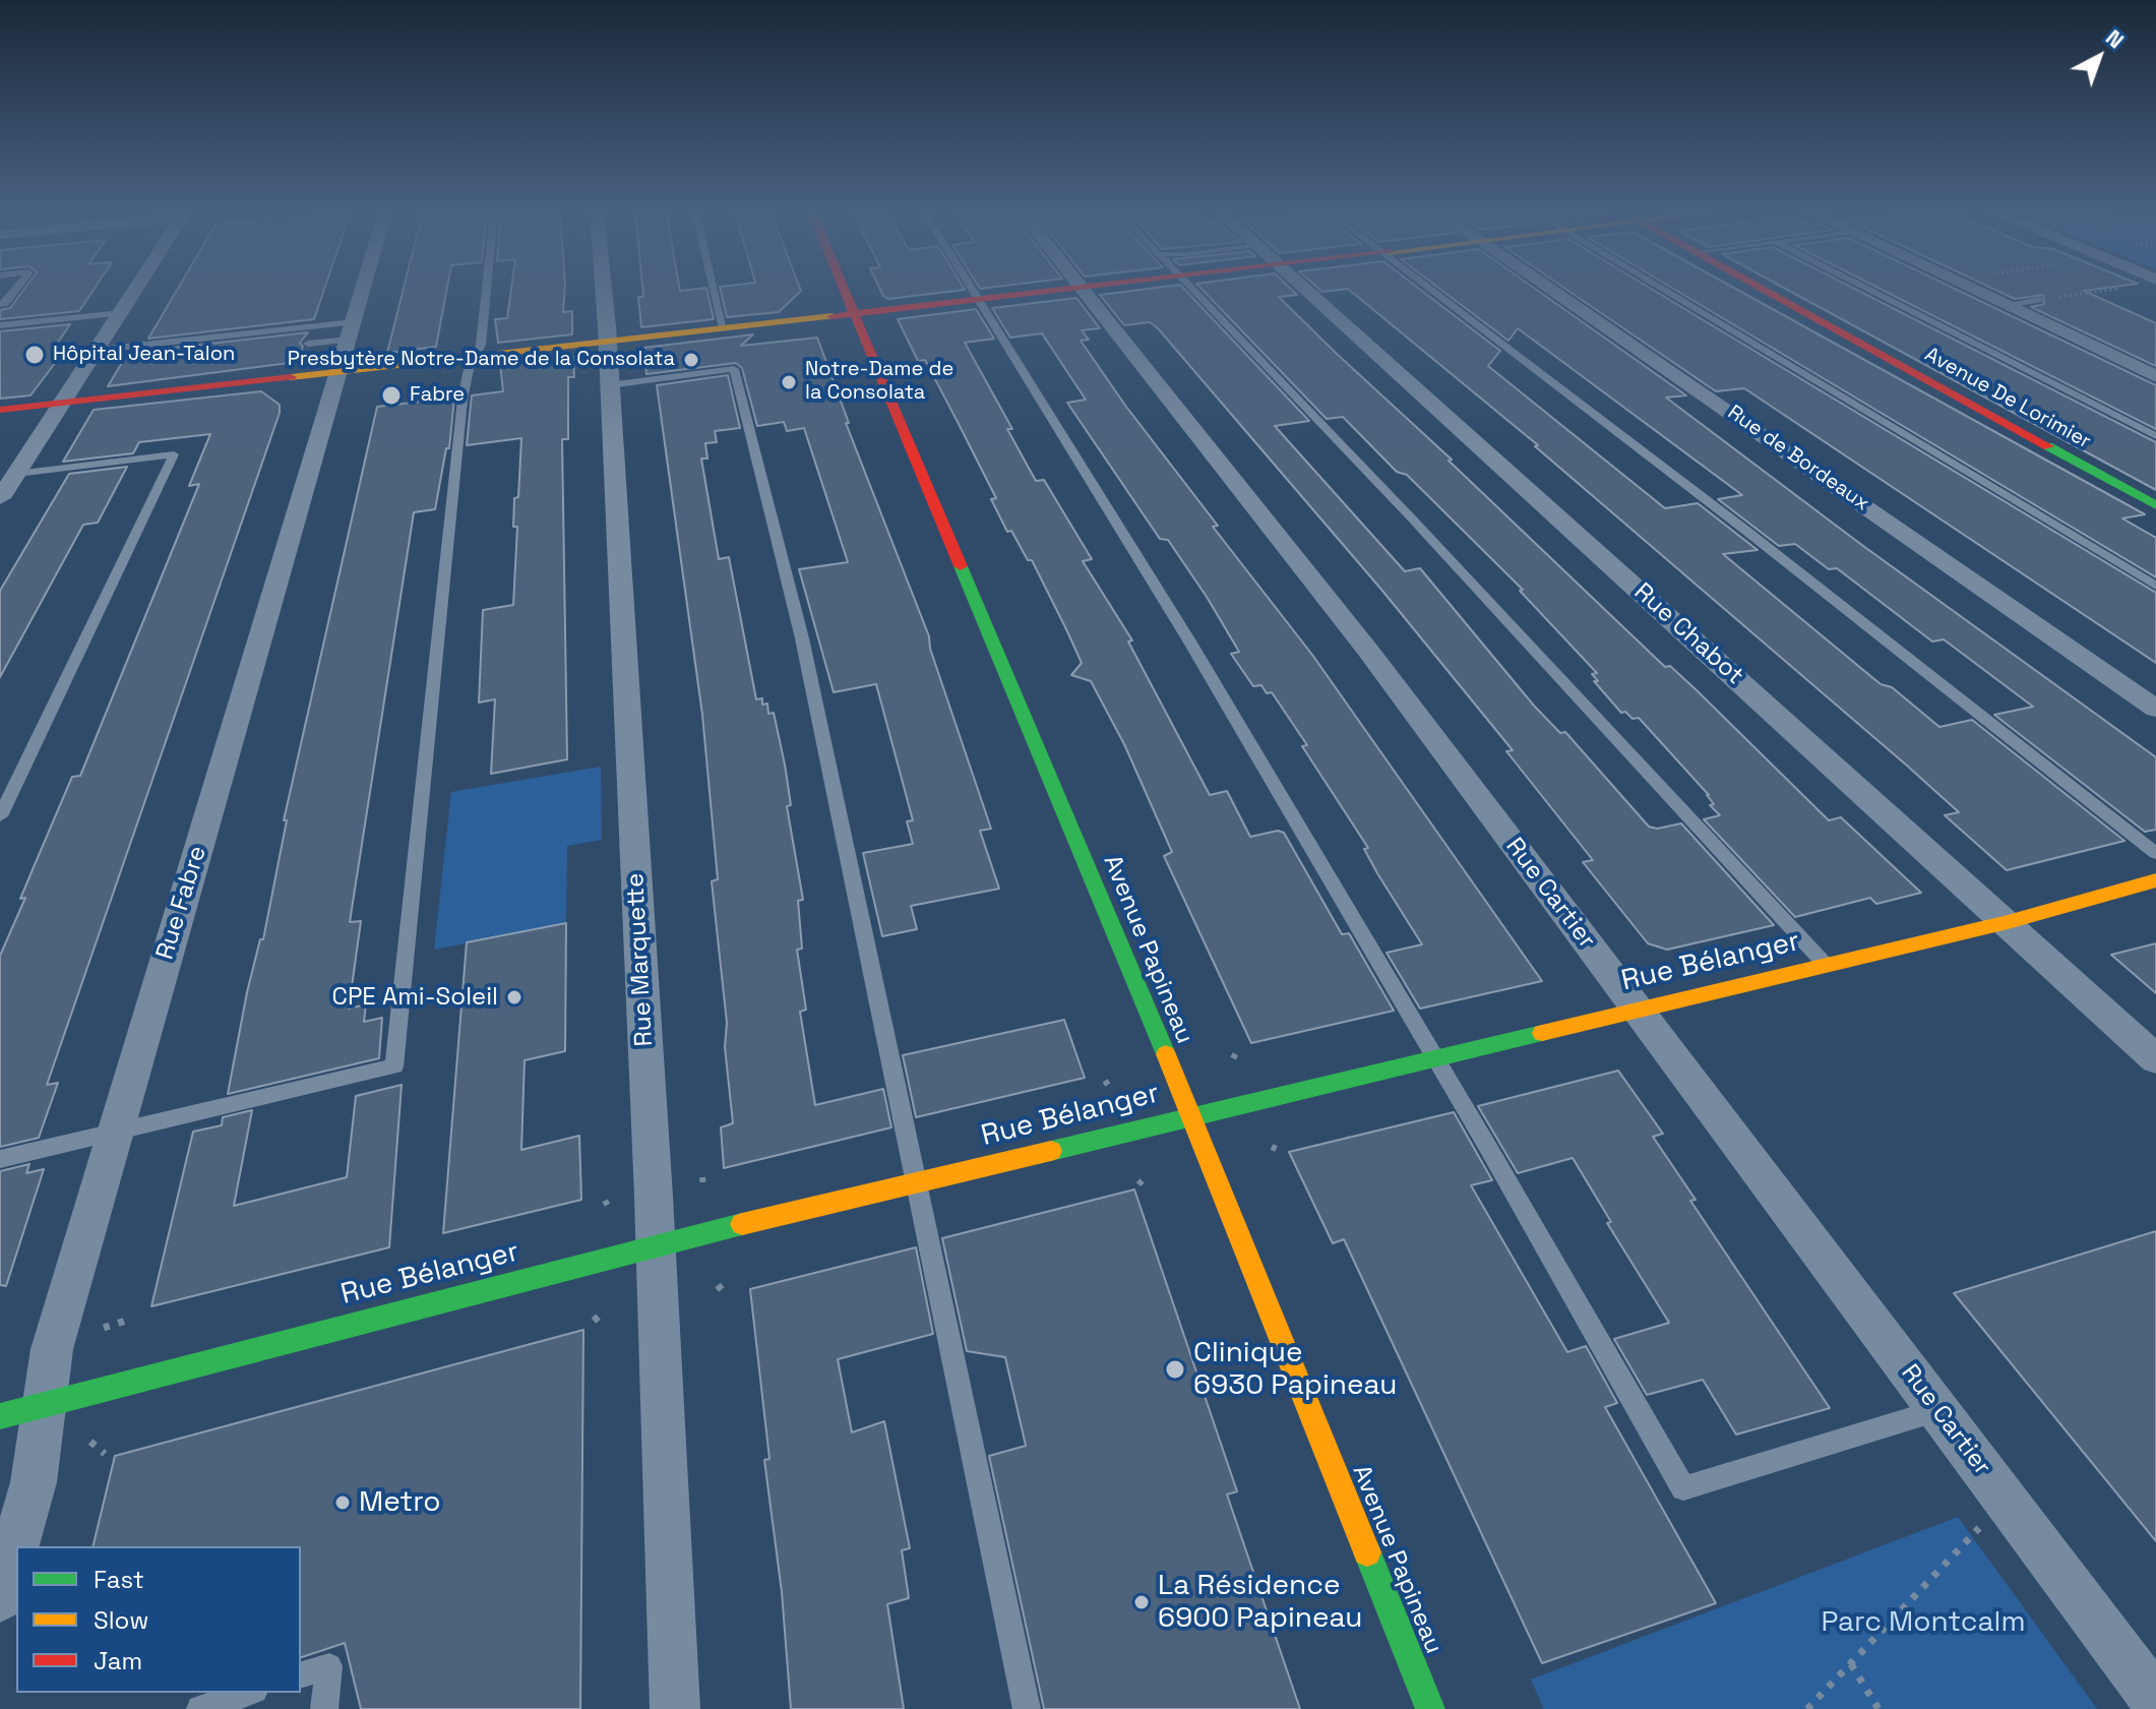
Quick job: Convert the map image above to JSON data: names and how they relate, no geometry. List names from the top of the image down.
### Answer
{
  "streets": {
    "main road": ["Avenue De Lorimier", "Avenue Papineau", "Rue Bélanger"],
    "street": [
      "Rue de Bordeaux",
      "Rue Chabot",
      "Rue Cartier",
      "Rue Fabre",
      "Rue Marquette"
    ]
  },
  "crossings": [
    ["Rue Chabot", "Rue Bélanger"],
    ["Rue Cartier", "Rue Bélanger"],
    ["Rue Fabre", "Rue Bélanger"],
    ["Avenue Papineau", "Rue Bélanger"],
    ["Rue Marquette", "Rue Bélanger"]
  ],
  "parks": ["Parc Montcalm"],
  "places": [
    "Hôpital Jean-Talon",
    "Presbytère Notre-Dame de la Consolata",
    "Notre-Dame de la Consolata",
    "Fabre",
    "CPE Ami-Soleil",
    "Clinique 6930 Papineau",
    "Metro",
    "La Résidence 6900 Papineau"
  ],
  "legend": ["Fast", "Slow", "Jam"],
  "north": "top right"
}
